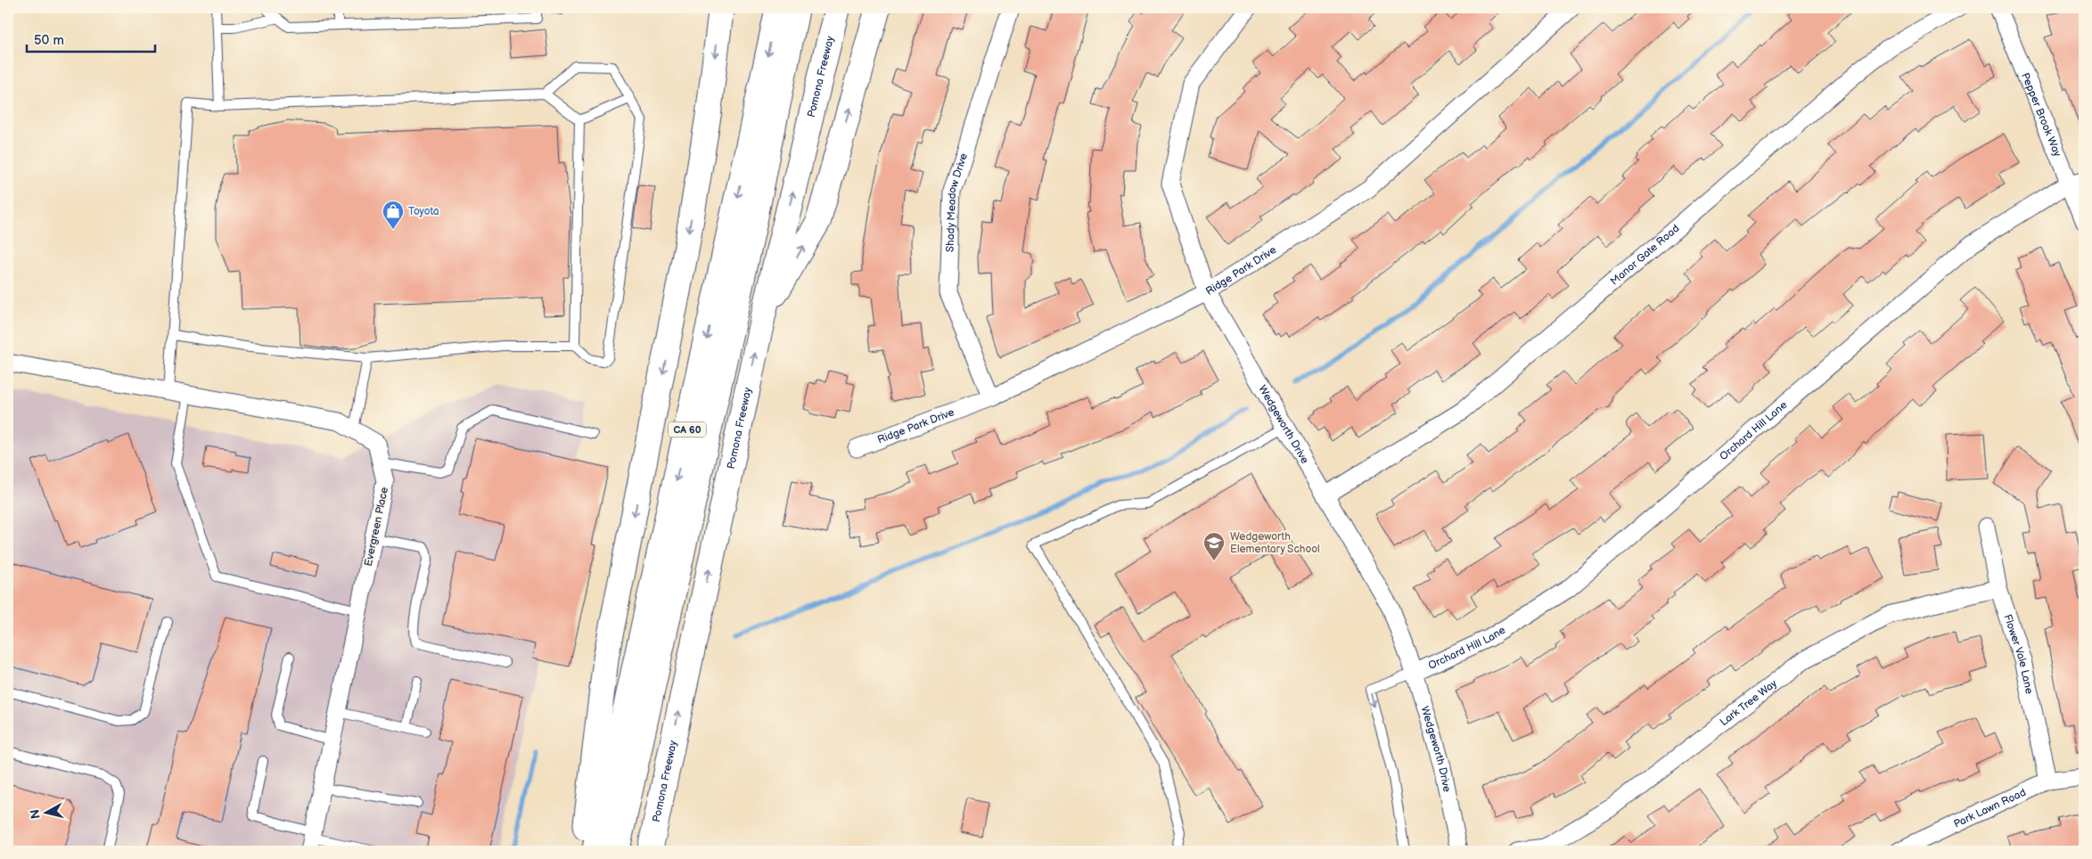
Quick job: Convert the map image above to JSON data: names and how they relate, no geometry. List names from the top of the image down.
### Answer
{
  "streets": {
    "highway": ["Pomona Freeway", "CA 60"],
    "street": [
      "Pepper Brook Way",
      "Shady Meadow Drive",
      "Manor Gate Road",
      "Ridge Park Drive",
      "Wedgeworth Drive",
      "Orchard Hill Lane",
      "Evergreen Place",
      "Flower Vale Lane",
      "Lark Tree Way",
      "Park Lawn Road"
    ]
  },
  "crossings": [
    ["Pepper Brook Way", "Orchard Hill Lane"],
    ["Shady Meadow Drive", "Ridge Park Drive"],
    ["Manor Gate Road", "Wedgeworth Drive"],
    ["Ridge Park Drive", "Wedgeworth Drive"],
    ["Wedgeworth Drive", "Orchard Hill Lane"],
    ["Flower Vale Lane", "Lark Tree Way"],
    ["Flower Vale Lane", "Park Lawn Road"]
  ],
  "places": {
    "shop": ["Toyota"],
    "school or university": ["Wedgeworth Elementary School"]
  },
  "scale_bar": "50 m",
  "north": "left"
}
